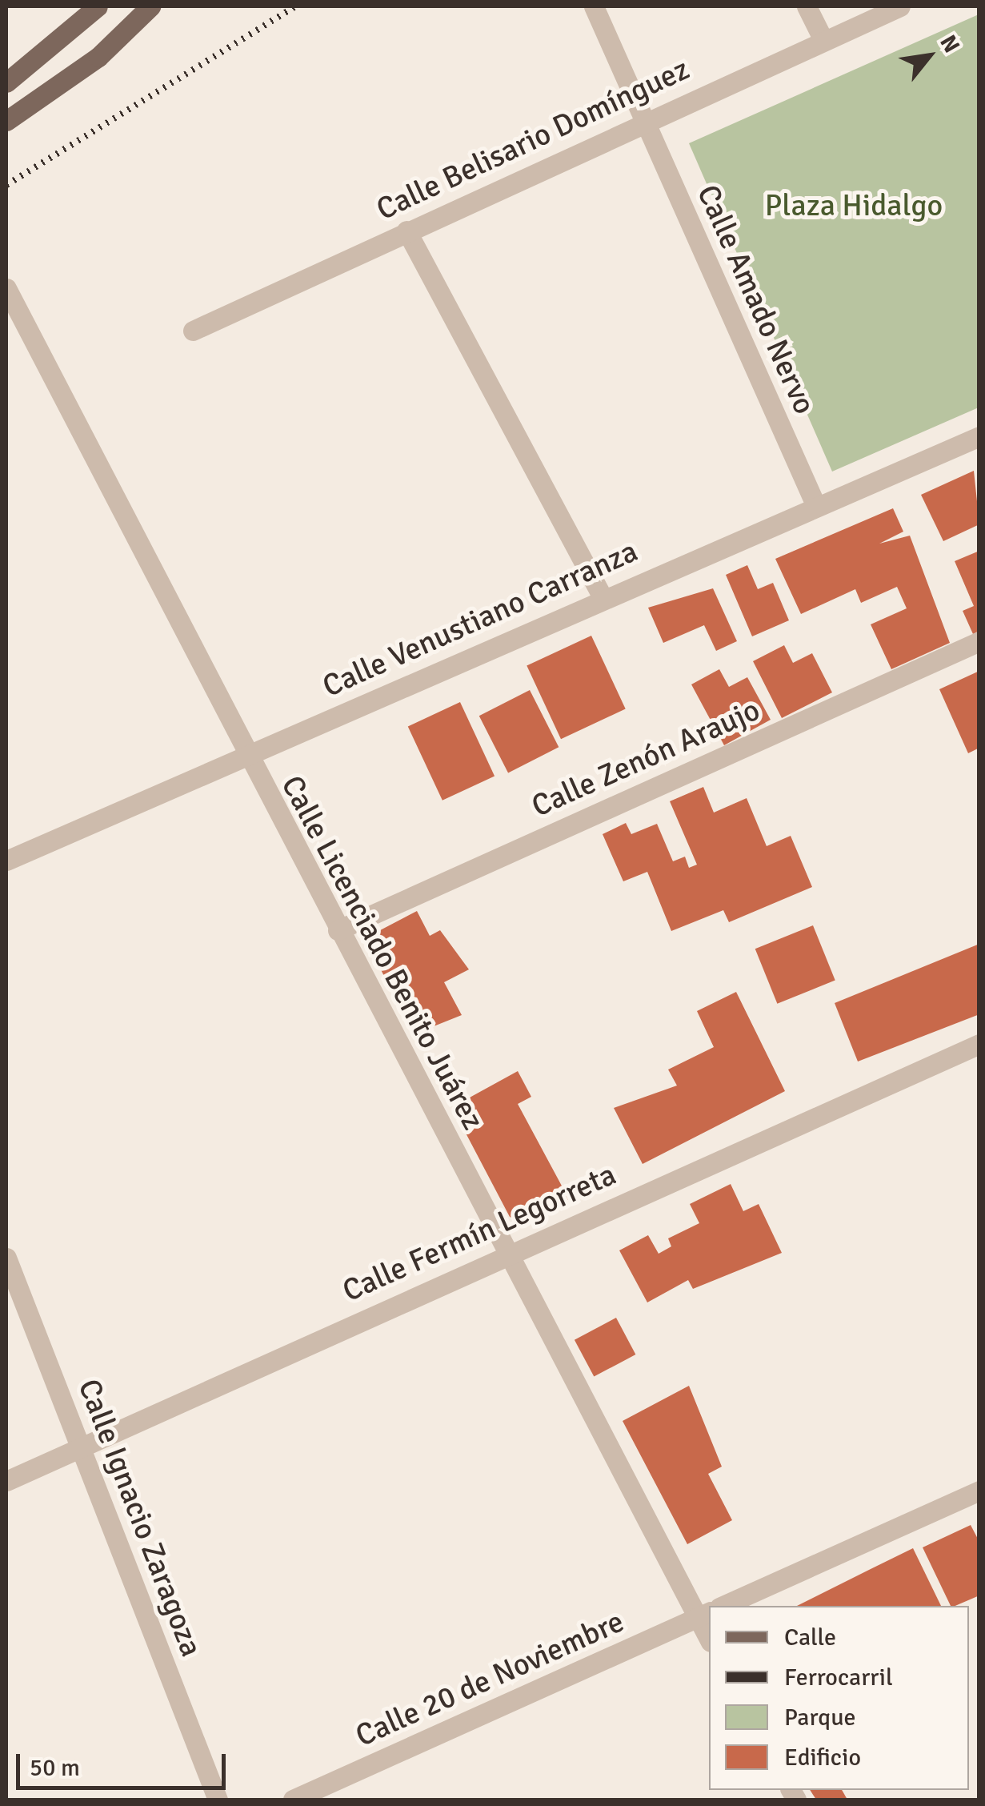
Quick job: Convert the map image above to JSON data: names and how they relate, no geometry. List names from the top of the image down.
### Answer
{
  "streets": {
    "street": [
      "Calle Belisario Domínguez",
      "Calle Amado Nervo",
      "Calle Venustiano Carranza",
      "Calle Zenón Araujo",
      "Calle Licenciado Benito Juárez",
      "Calle Fermín Legorreta",
      "Calle Ignacio Zaragoza",
      "Calle 20 de Noviembre"
    ]
  },
  "crossings": [
    ["Calle Belisario Domínguez", "Calle Amado Nervo"],
    ["Calle Amado Nervo", "Calle Venustiano Carranza"],
    ["Calle Venustiano Carranza", "Calle Licenciado Benito Juárez"],
    ["Calle Zenón Araujo", "Calle Licenciado Benito Juárez"],
    ["Calle Licenciado Benito Juárez", "Calle Fermín Legorreta"],
    ["Calle Licenciado Benito Juárez", "Calle 20 de Noviembre"],
    ["Calle Fermín Legorreta", "Calle Ignacio Zaragoza"]
  ],
  "parks": ["Plaza Hidalgo"],
  "legend": [
    "Calle",
    "Ferrocarril",
    "Parque",
    "Edificio"
  ],
  "scale_bar": "50 m",
  "north": "top right"
}
